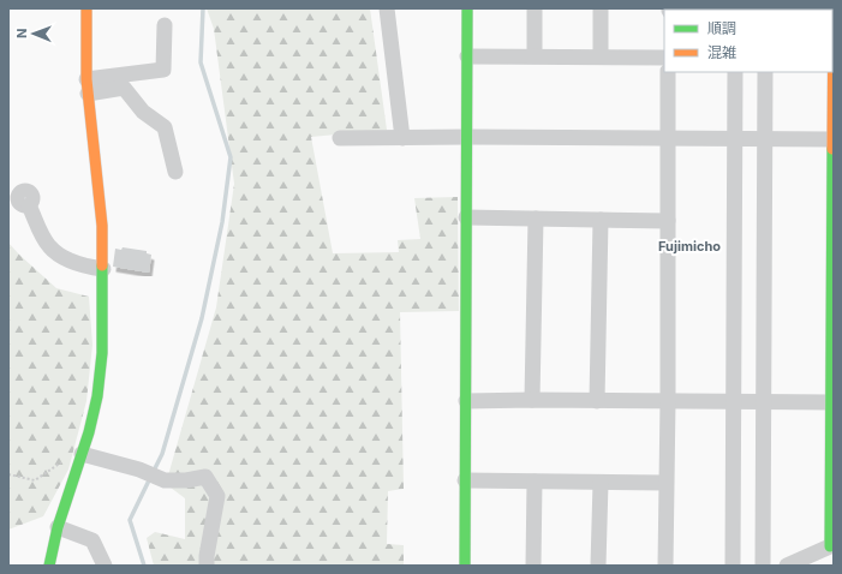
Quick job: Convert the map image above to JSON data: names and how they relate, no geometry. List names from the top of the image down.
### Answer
{
  "districts": ["Fujimicho"],
  "legend": ["順調", "混雑"],
  "north": "left"
}
